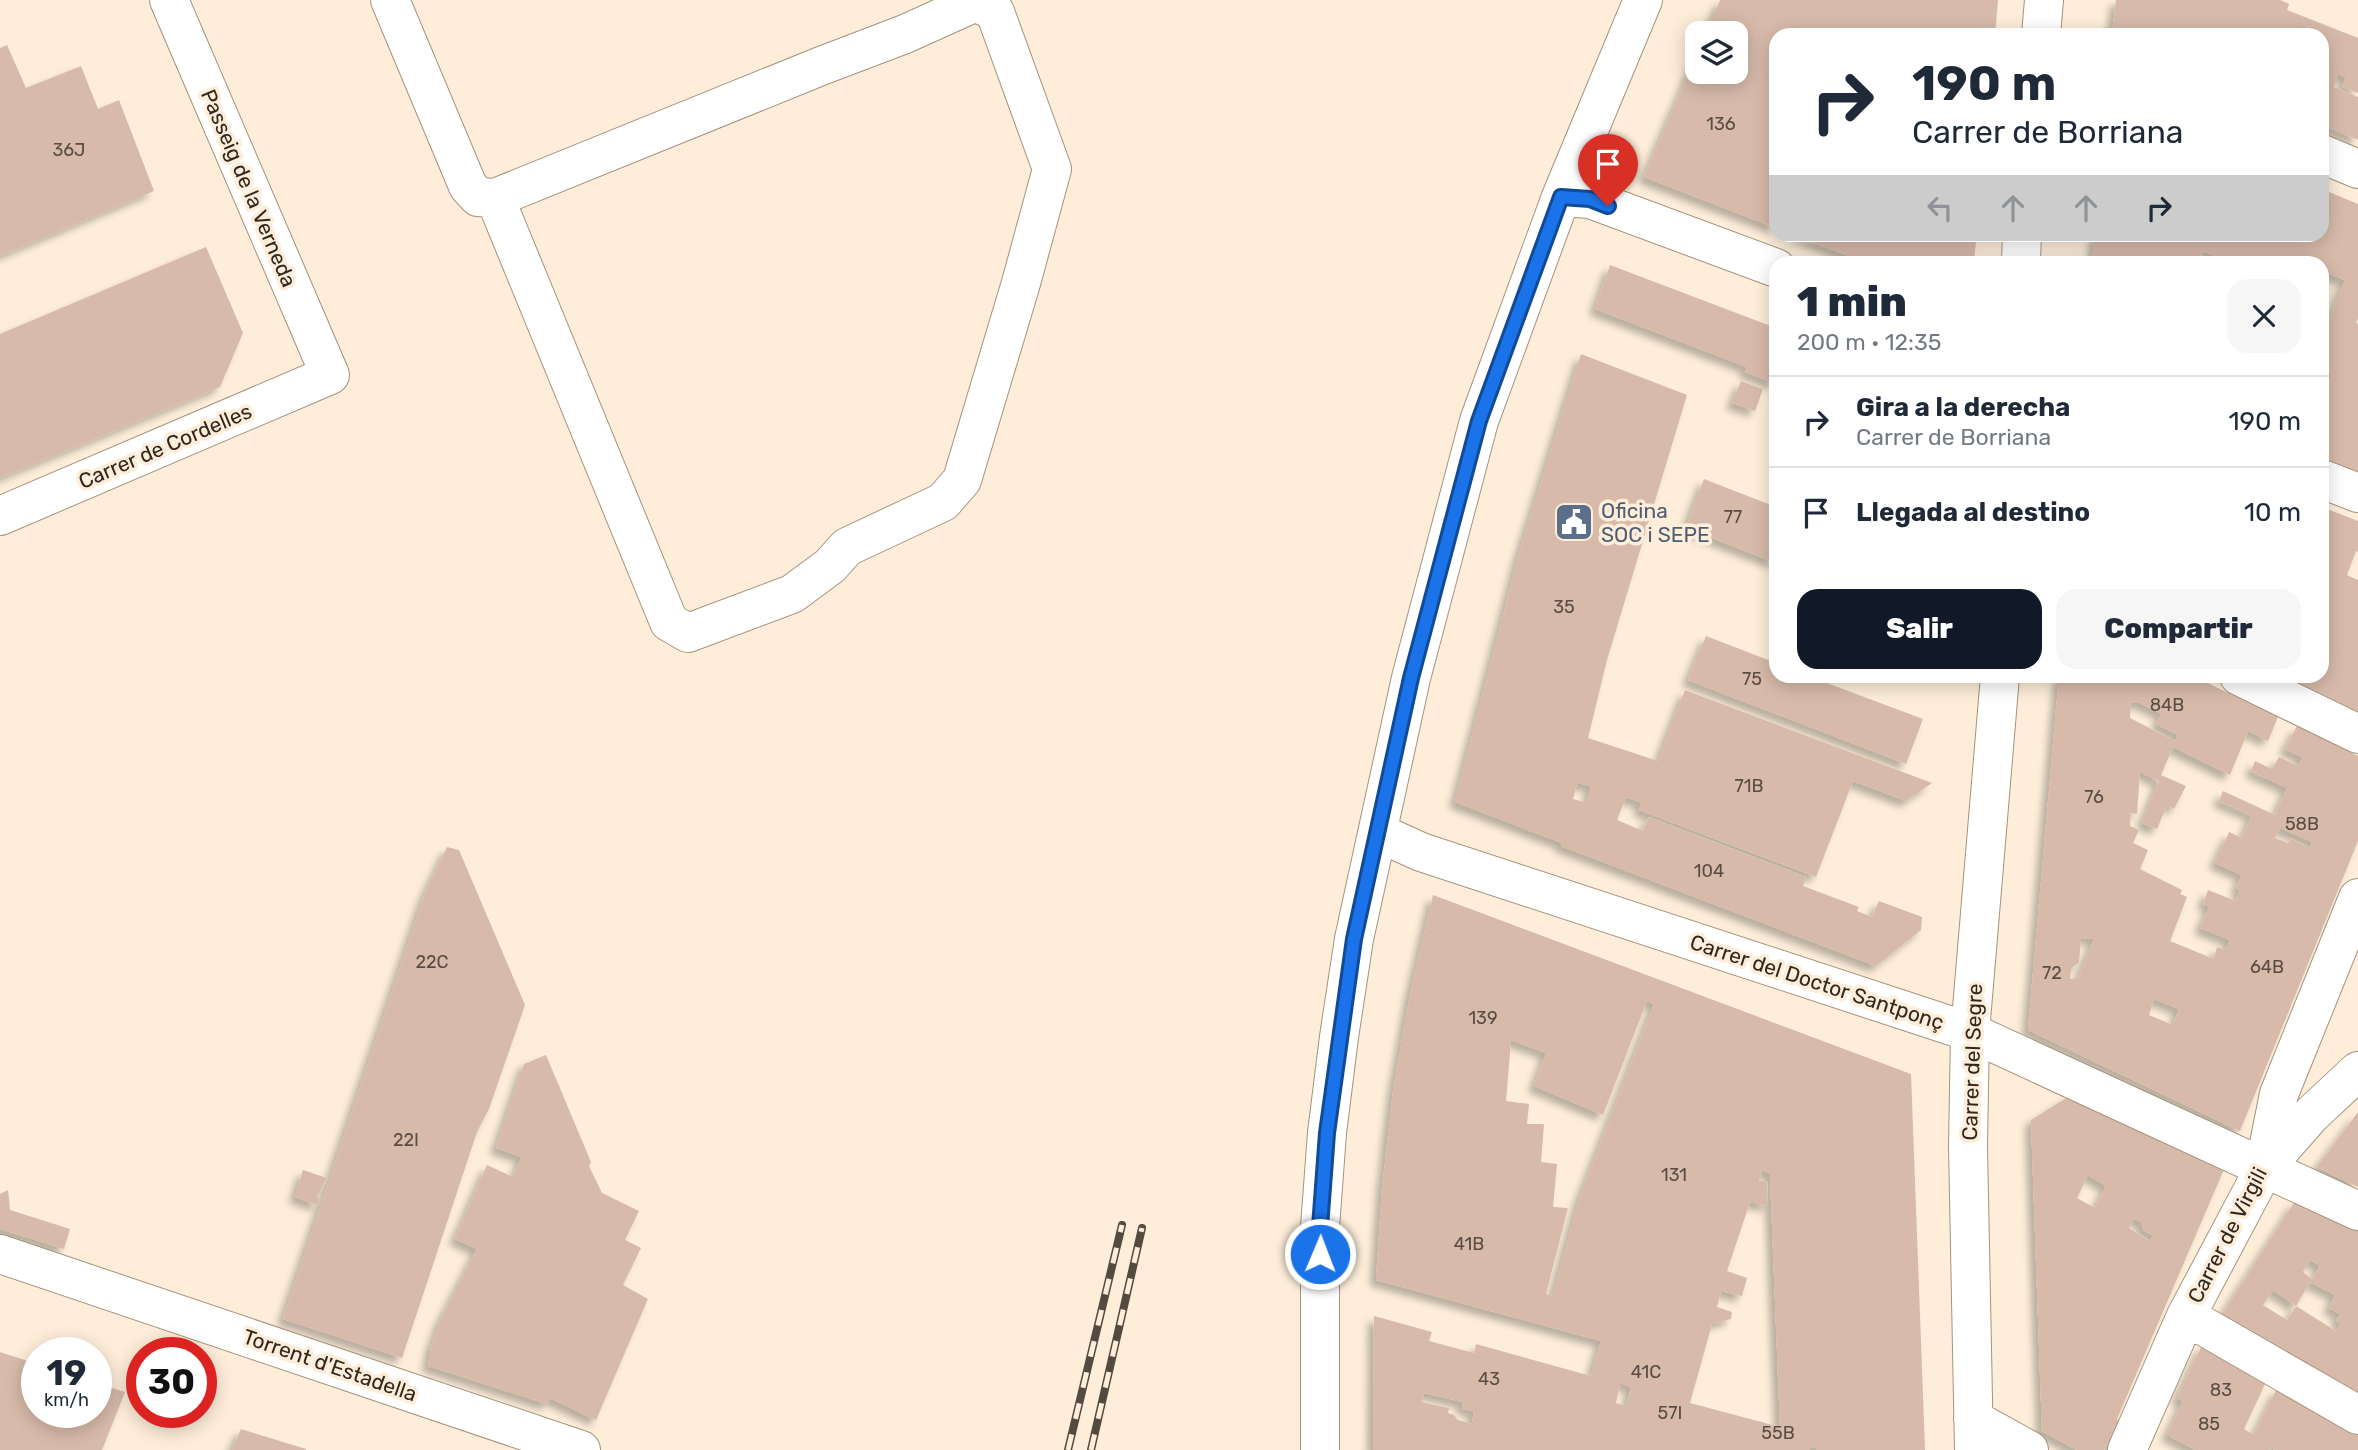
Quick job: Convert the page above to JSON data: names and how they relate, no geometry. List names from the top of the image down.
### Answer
{
  "streets": {
    "street": [
      "Passeig de la Verneda",
      "Carrer de Cordelles",
      "Carrer del Doctor Santponç",
      "Carrer del Segre",
      "Carrer de Virgili",
      "Torrent d'Estadella"
    ]
  },
  "crossings": [
    ["Passeig de la Verneda", "Carrer de Cordelles"],
    ["Carrer del Doctor Santponç", "Carrer del Segre"],
    ["Carrer del Doctor Santponç", "Carrer de Virgili"]
  ],
  "places": {
    "public building": ["Oficina SOC i SEPE"]
  },
  "house_numbers": [
    "136",
    "36J",
    "77",
    "35",
    "75",
    "84B",
    "71B",
    "76",
    "58B",
    "104",
    "22C",
    "64B",
    "72",
    "139",
    "22I",
    "131",
    "41B",
    "41C",
    "43",
    "83",
    "57I",
    "85",
    "55B"
  ],
  "page": {
    "turn": ["190 m", "Carrer de Borriana"],
    "heading": ["1 min", "200 m · 12:35"],
    "list": [
      {
        "name": "Gira a la derecha",
        "note": "Carrer de Borriana",
        "value": "190 m"
      },
      {
        "name": "Llegada al destino",
        "value": "10 m"
      }
    ],
    "buttons": ["Salir", "Compartir"],
    "speed": "19 km/h",
    "limit": "30"
  }
}
